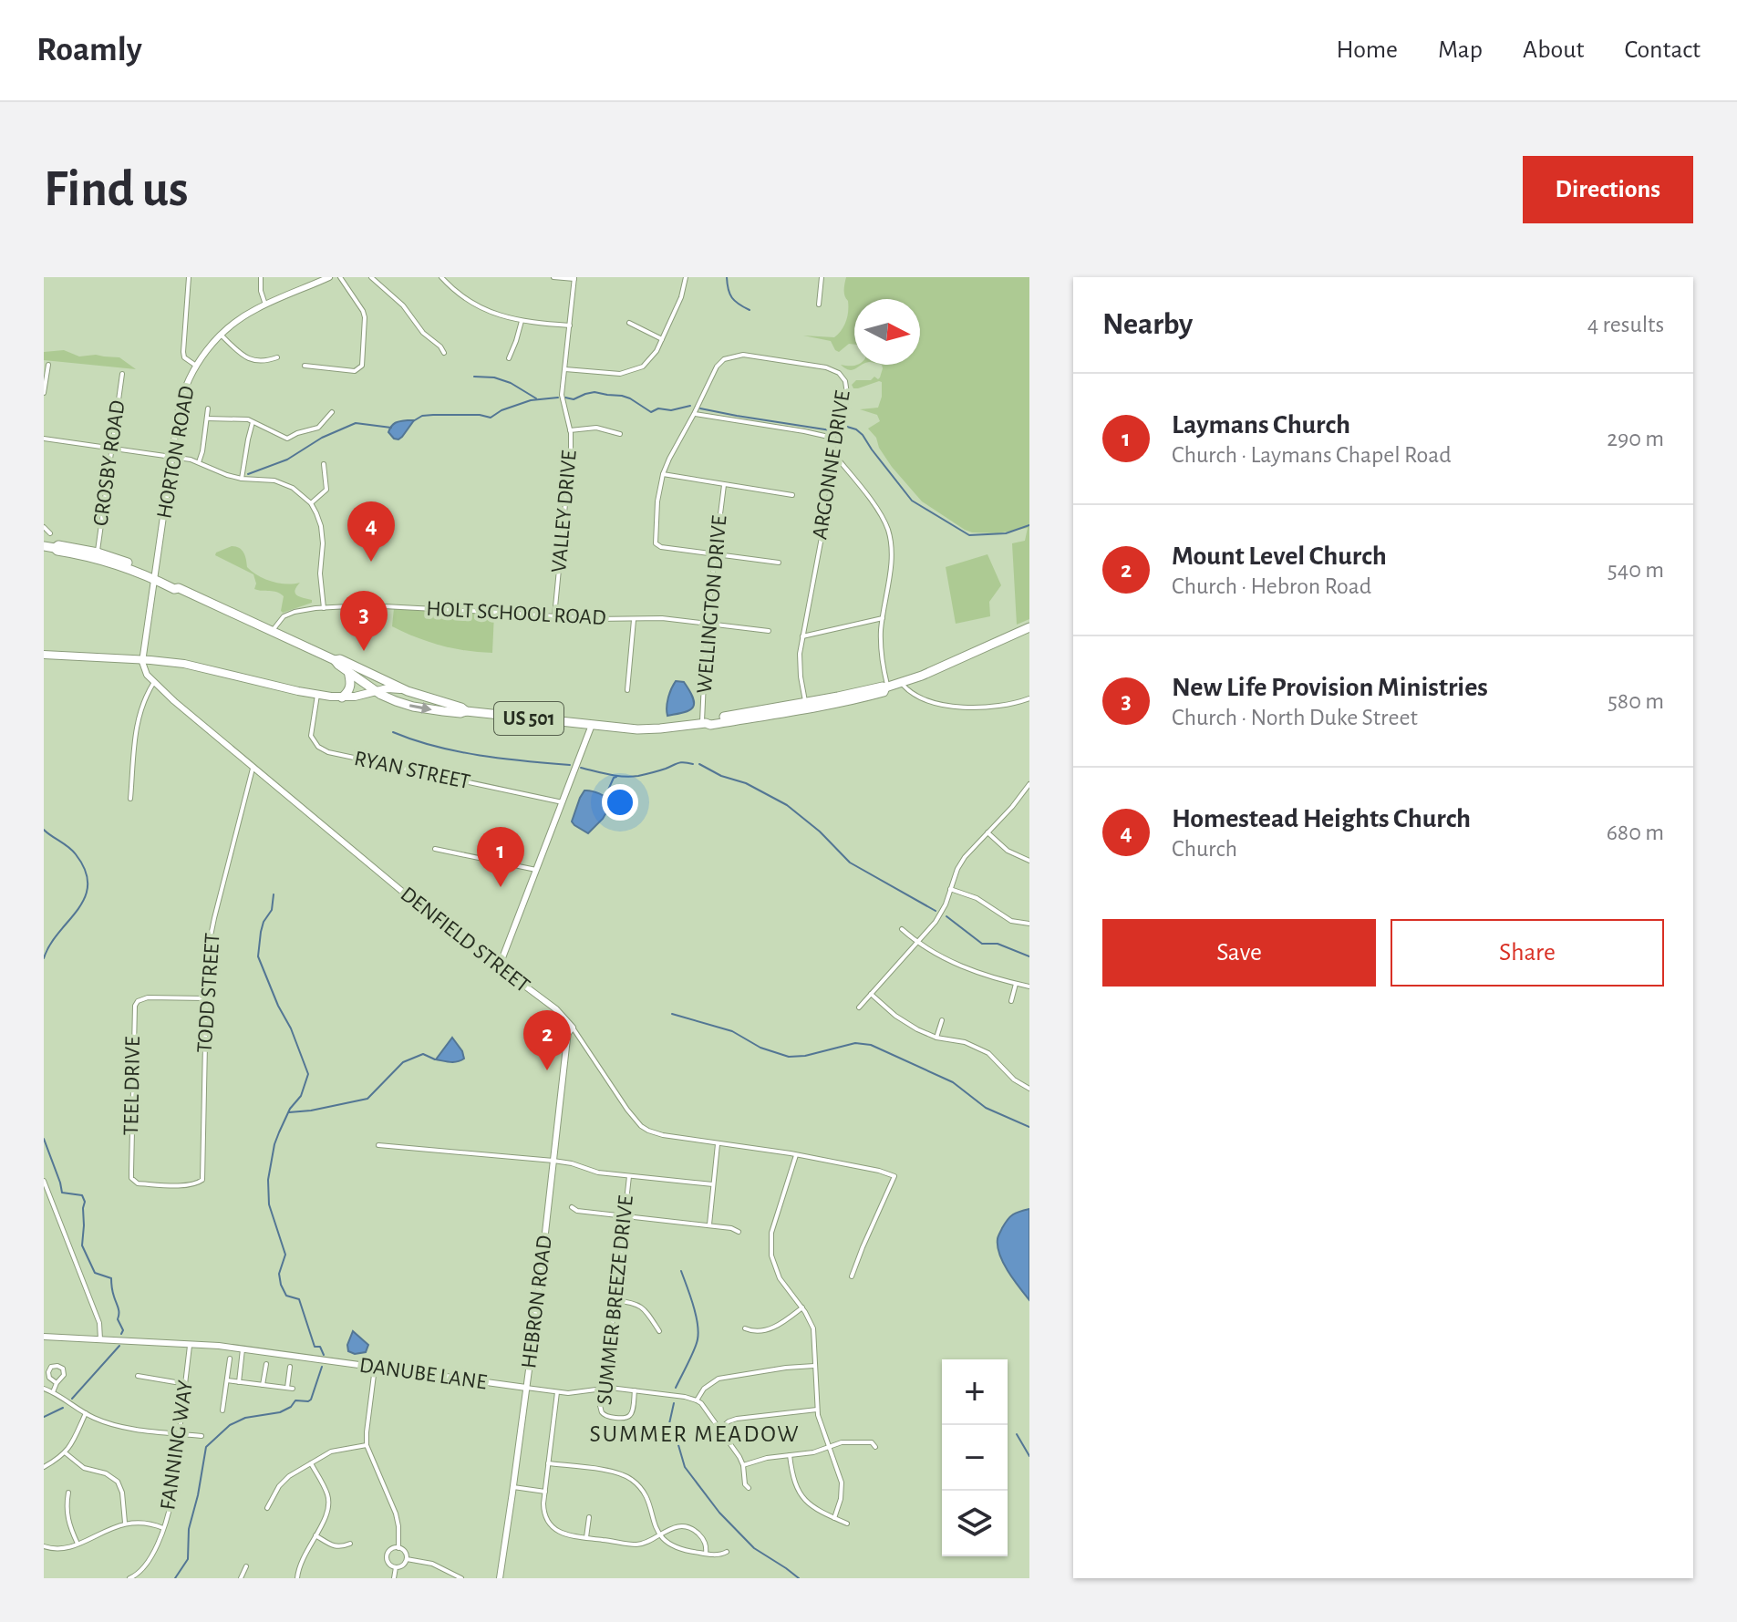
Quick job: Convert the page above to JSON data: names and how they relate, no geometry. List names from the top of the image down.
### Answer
{
  "streets": {
    "highway": ["US 501"],
    "street": [
      "HORTON ROAD",
      "CROSBY ROAD",
      "ARGONNE DRIVE",
      "VALLEY DRIVE",
      "WELLINGTON DRIVE",
      "HOLT SCHOOL ROAD",
      "RYAN STREET",
      "DENFIELD STREET",
      "TODD STREET",
      "TEEL DRIVE",
      "SUMMER BREEZE DRIVE",
      "HEBRON ROAD",
      "DANUBE LANE",
      "FANNING WAY"
    ]
  },
  "crossings": [
    ["HORTON ROAD", "US 501"],
    ["HORTON ROAD", "DENFIELD STREET"],
    ["CROSBY ROAD", "US 501"],
    ["ARGONNE DRIVE", "WELLINGTON DRIVE"],
    ["ARGONNE DRIVE", "US 501"],
    ["VALLEY DRIVE", "HOLT SCHOOL ROAD"],
    ["WELLINGTON DRIVE", "HOLT SCHOOL ROAD"],
    ["WELLINGTON DRIVE", "US 501"],
    ["HOLT SCHOOL ROAD", "US 501"],
    ["DENFIELD STREET", "TODD STREET"],
    ["DENFIELD STREET", "HEBRON ROAD"],
    ["TODD STREET", "TEEL DRIVE"],
    ["SUMMER BREEZE DRIVE", "DANUBE LANE"],
    ["HEBRON ROAD", "DANUBE LANE"],
    ["DANUBE LANE", "FANNING WAY"]
  ],
  "districts": ["SUMMER MEADOW"],
  "north": "right",
  "page": {
    "header": "Roamly",
    "nav": [
      "Home",
      "Map",
      "About",
      "Contact"
    ],
    "buttons": [
      "Directions",
      ["Save", "Share"]
    ],
    "title": "Find us",
    "heading": ["Nearby", "4 results"],
    "list": [
      {
        "mark": "1",
        "name": "Laymans Church",
        "note": "Church · Laymans Chapel Road",
        "value": "290 m"
      },
      {
        "mark": "2",
        "name": "Mount Level Church",
        "note": "Church · Hebron Road",
        "value": "540 m"
      },
      {
        "mark": "3",
        "name": "New Life Provision Ministries",
        "note": "Church · North Duke Street",
        "value": "580 m"
      },
      {
        "mark": "4",
        "name": "Homestead Heights Church",
        "note": "Church",
        "value": "680 m"
      }
    ],
    "pins": [
      "4",
      "3",
      "1",
      "2"
    ],
    "map_buttons": ["+", "−"]
  }
}
